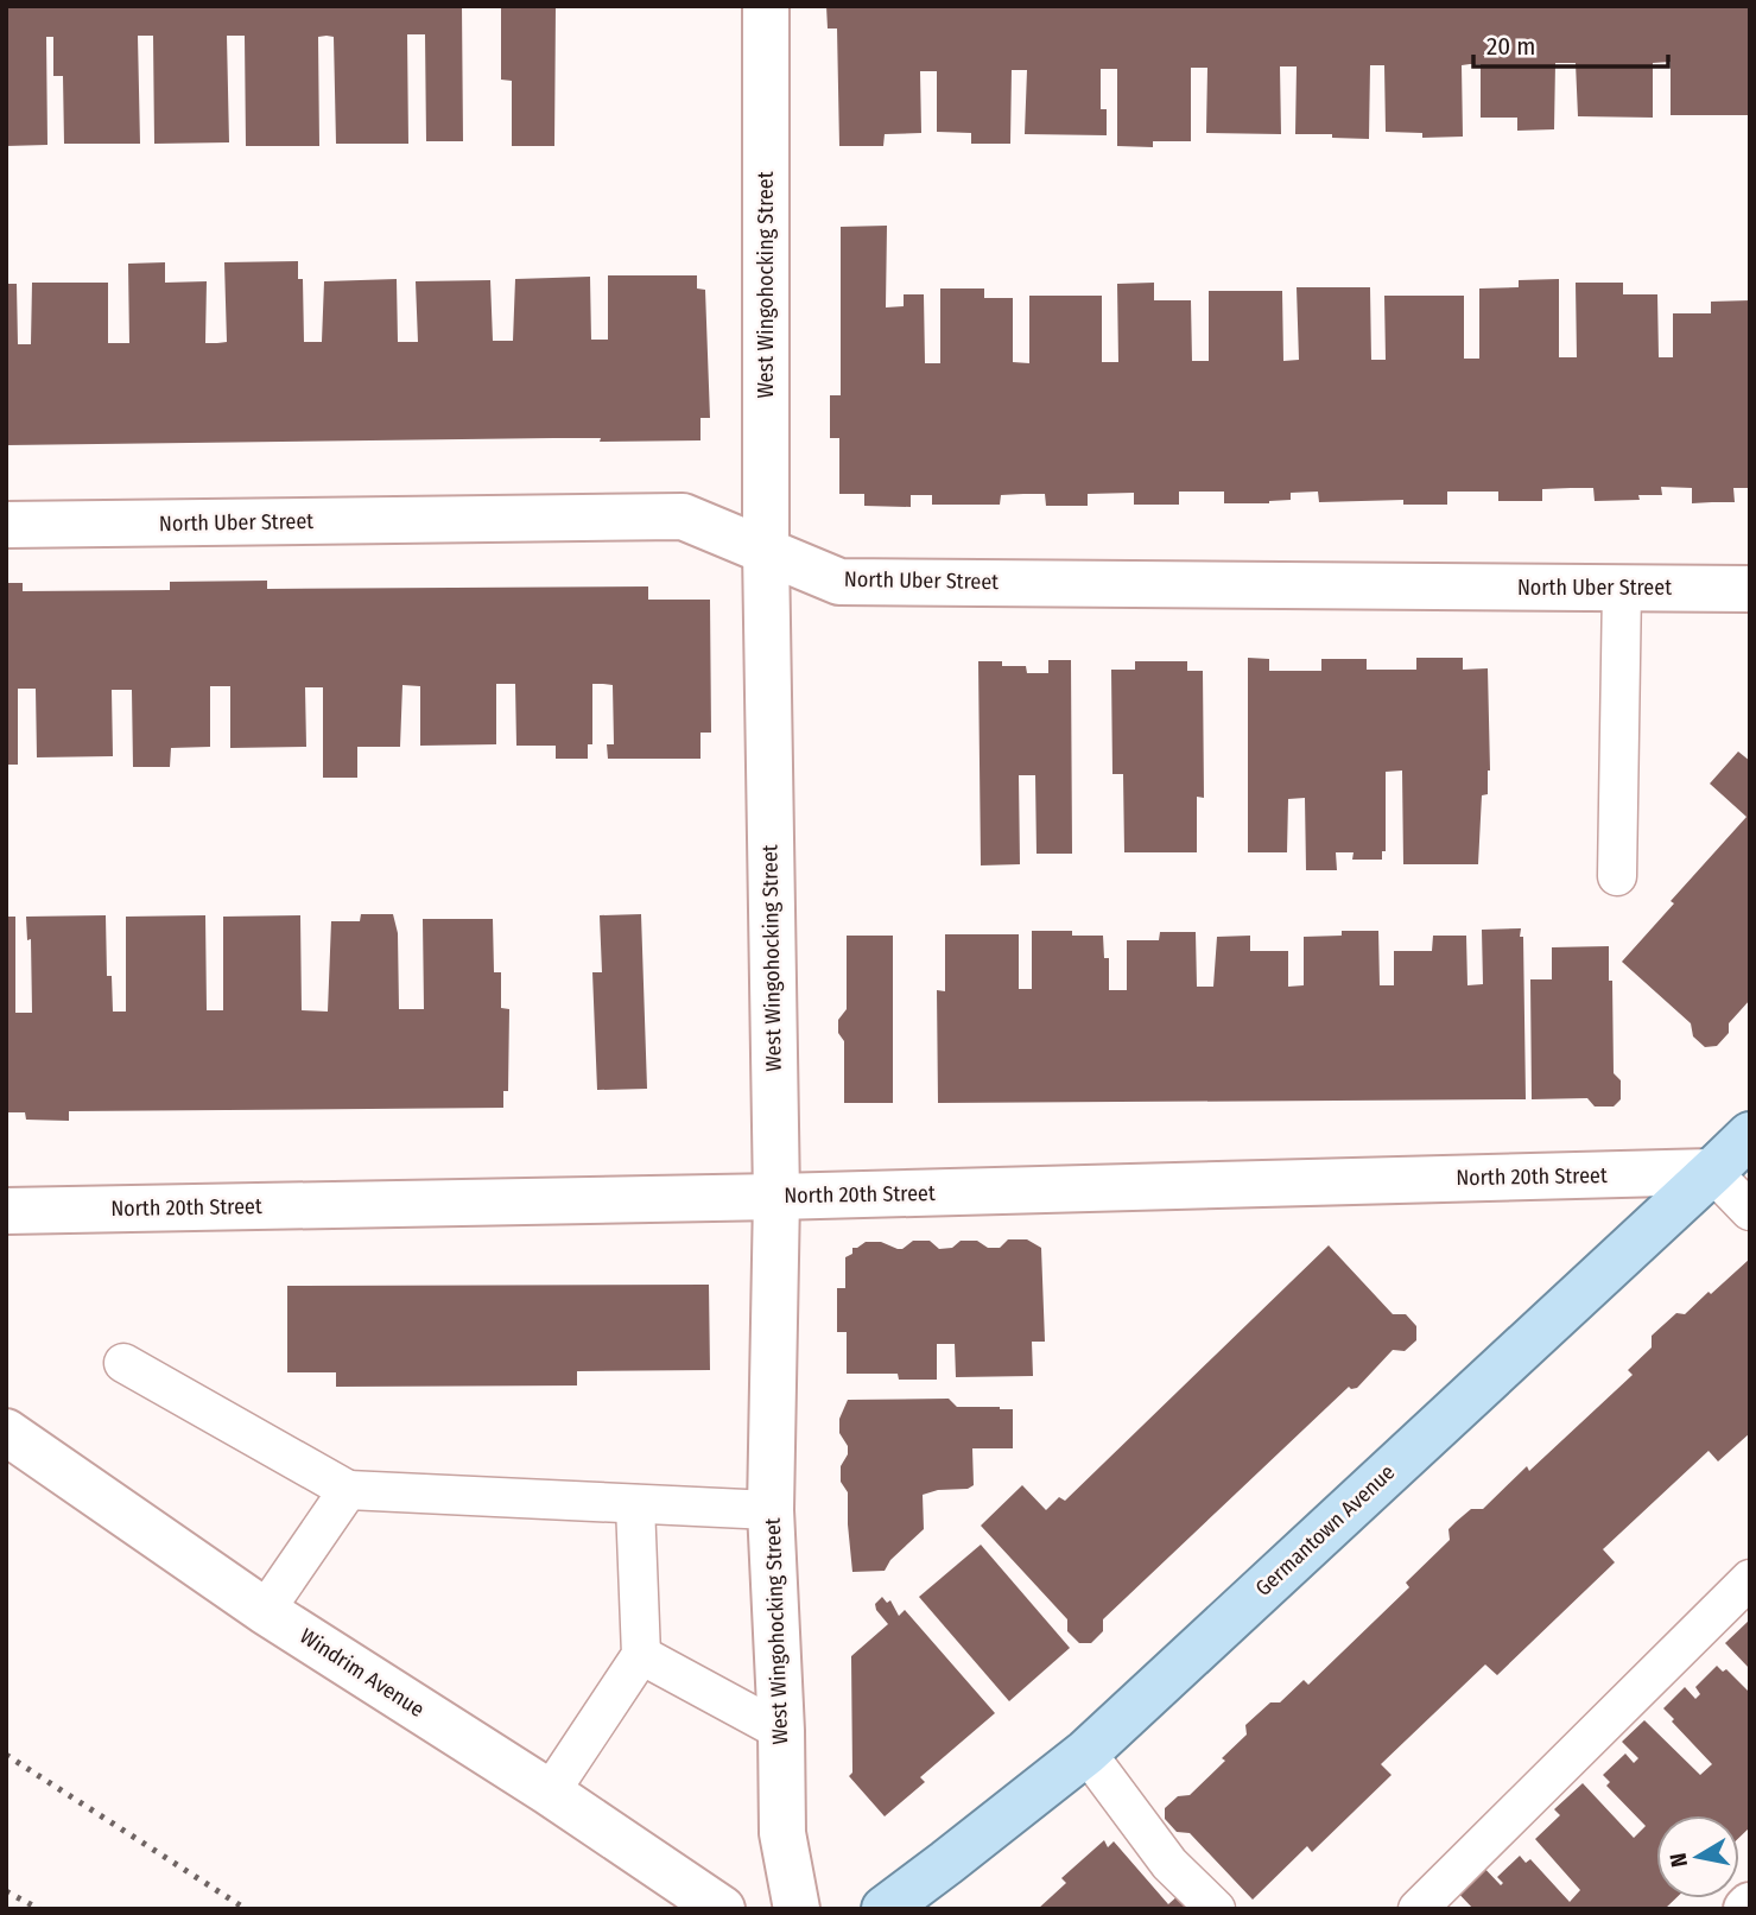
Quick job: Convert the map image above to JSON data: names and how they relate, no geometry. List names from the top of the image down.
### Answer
{
  "streets": {
    "main road": ["Germantown Avenue"],
    "street": [
      "West Wingohocking Street",
      "North Uber Street",
      "North 20th Street",
      "Windrim Avenue"
    ]
  },
  "crossings": [
    ["West Wingohocking Street", "North Uber Street"],
    ["West Wingohocking Street", "North 20th Street"],
    ["North 20th Street", "Germantown Avenue"]
  ],
  "scale_bar": "20 m",
  "north": "left"
}
